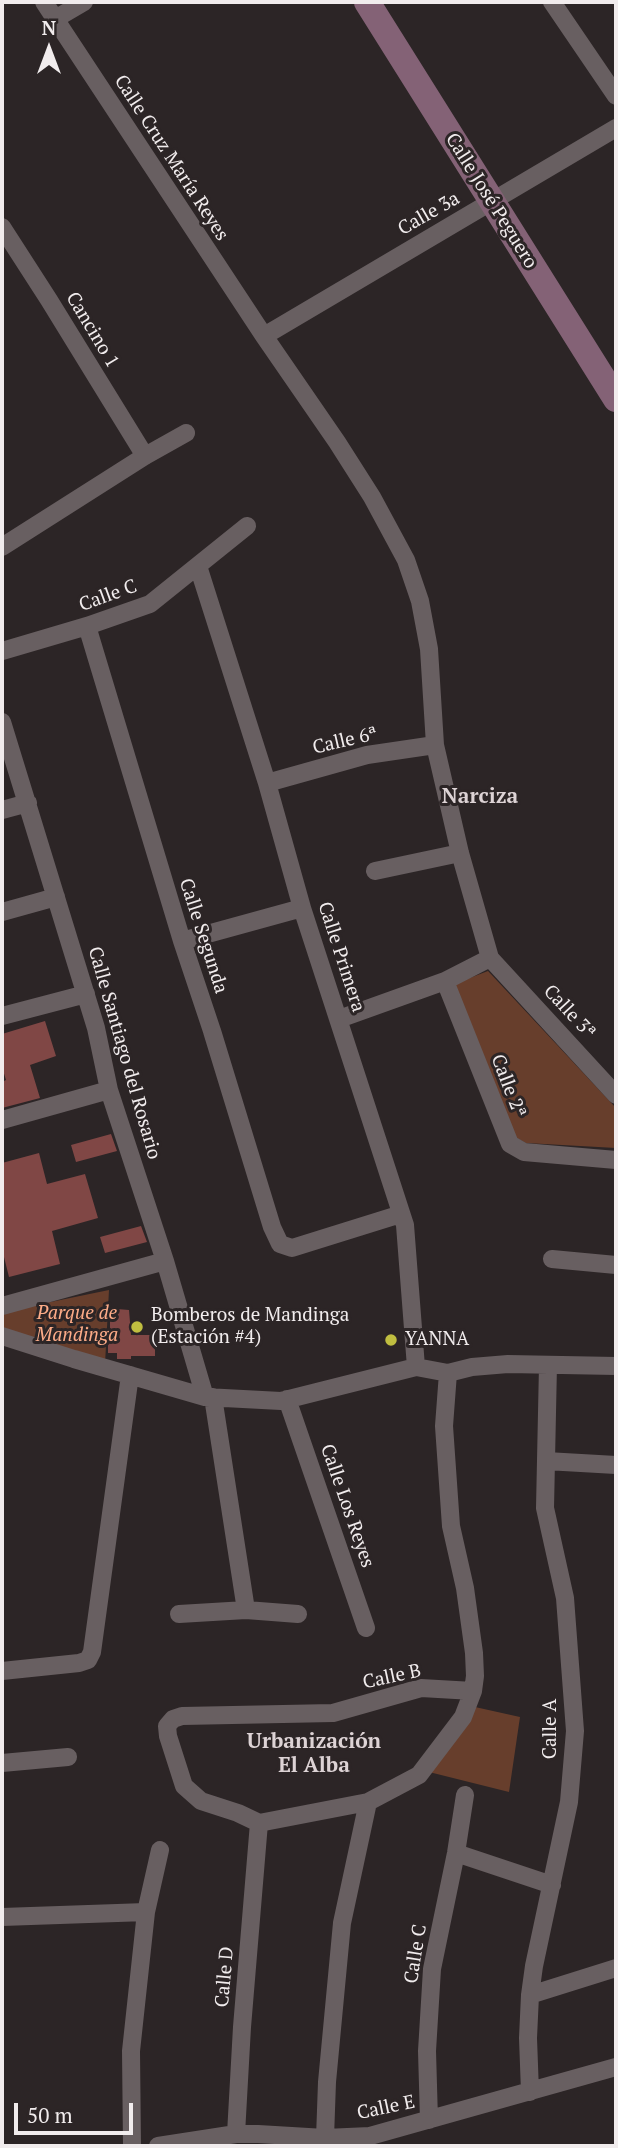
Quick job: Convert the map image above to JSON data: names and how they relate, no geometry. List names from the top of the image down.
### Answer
{
  "streets": {
    "main road": ["Calle José Peguero"],
    "street": [
      "Calle Cruz María Reyes",
      "Calle 3a",
      "Cancino 1",
      "Calle C",
      "Calle 6ª",
      "Calle Segunda",
      "Calle Primera",
      "Calle 3ª",
      "Calle Santiago del Rosario",
      "Calle 2ª",
      "Calle Los Reyes",
      "Calle B",
      "Calle A",
      "Calle D",
      "Calle E"
    ]
  },
  "crossings": [
    ["Calle Cruz María Reyes", "Calle 3a"],
    ["Calle Cruz María Reyes", "Calle 6ª"],
    ["Calle Cruz María Reyes", "Calle 3ª"],
    ["Calle José Peguero", "Calle 3a"],
    ["Calle C", "Calle Segunda"],
    ["Calle C", "Calle Primera"],
    ["Calle C", "Calle E"],
    ["Calle 6ª", "Calle Primera"],
    ["Calle Segunda", "Calle Primera"],
    ["Calle B", "Calle D"],
    ["Calle A", "Calle E"],
    ["Calle D", "Calle E"]
  ],
  "districts": ["Narciza", "Urbanización El Alba"],
  "parks": ["Parque de Mandinga"],
  "places": ["Bomberos de Mandinga (Estación #4)", "YANNA"],
  "scale_bar": "50 m",
  "north": "top"
}
